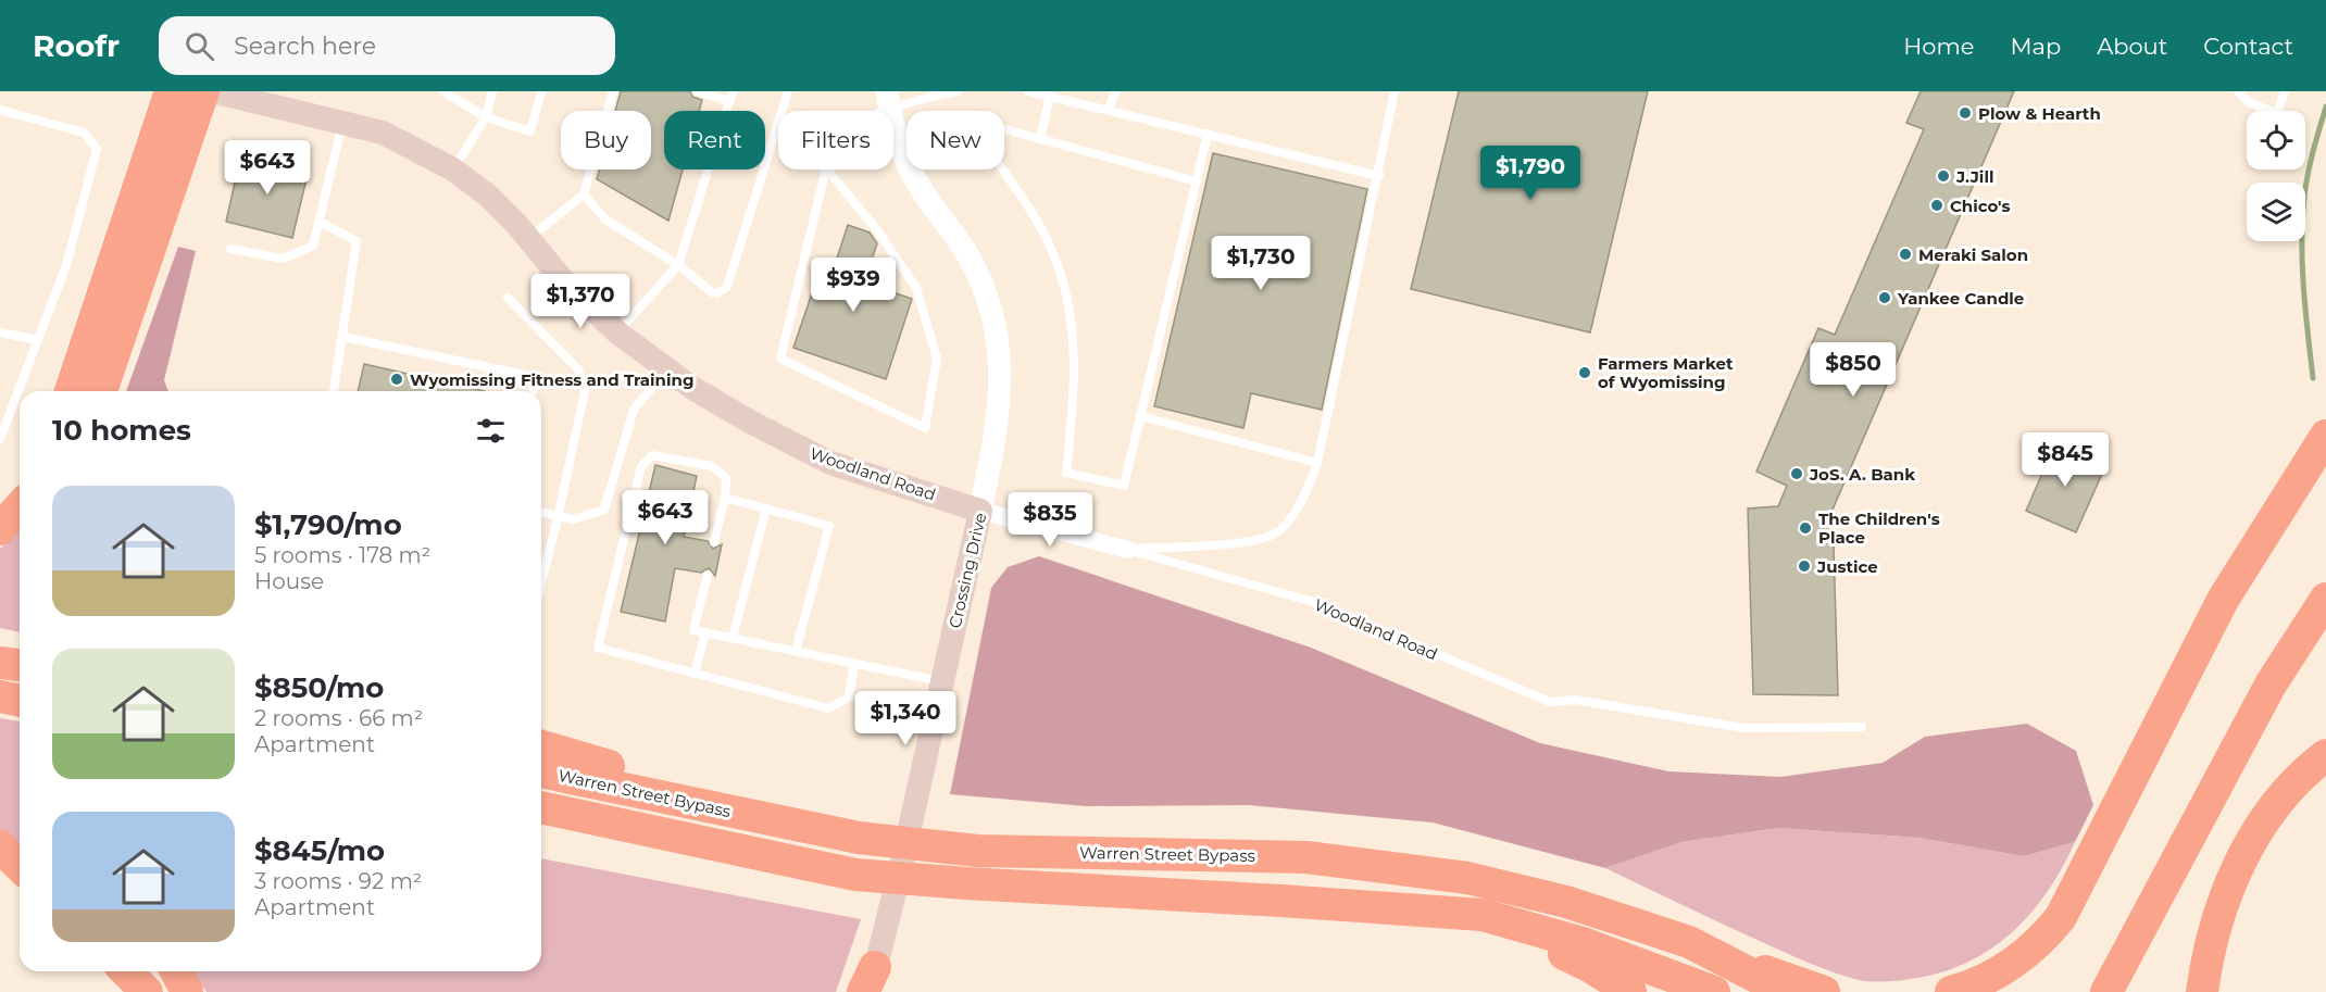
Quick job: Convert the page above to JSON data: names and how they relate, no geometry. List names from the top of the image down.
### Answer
{
  "streets": {
    "highway": ["Warren Street Bypass"],
    "main road": ["Woodland Road", "Crossing Drive"]
  },
  "crossings": [
    ["Woodland Road", "Crossing Drive"]
  ],
  "places": [
    "Plow & Hearth",
    "J.Jill",
    "Chico's",
    "Meraki Salon",
    "Yankee Candle",
    "Farmers Market of Wyomissing",
    "Wyomissing Fitness and Training",
    "JoS. A. Bank",
    "The Children's Place",
    "Justice"
  ],
  "page": {
    "header": "Roofr",
    "search": "Search here",
    "nav": [
      "Home",
      "Map",
      "About",
      "Contact"
    ],
    "chip": [
      "Buy",
      "Rent",
      "Filters",
      "New"
    ],
    "price": [
      "$643",
      "$1,790",
      "$1,730",
      "$939",
      "$1,370",
      "$850",
      "$845",
      "$643",
      "$835",
      "$1,340"
    ],
    "heading": "10 homes",
    "list": [
      {
        "name": "$1,790/mo",
        "note": "5 rooms · 178 m² · House"
      },
      {
        "name": "$850/mo",
        "note": "2 rooms · 66 m² · Apartment"
      },
      {
        "name": "$845/mo",
        "note": "3 rooms · 92 m² · Apartment"
      }
    ]
  }
}
